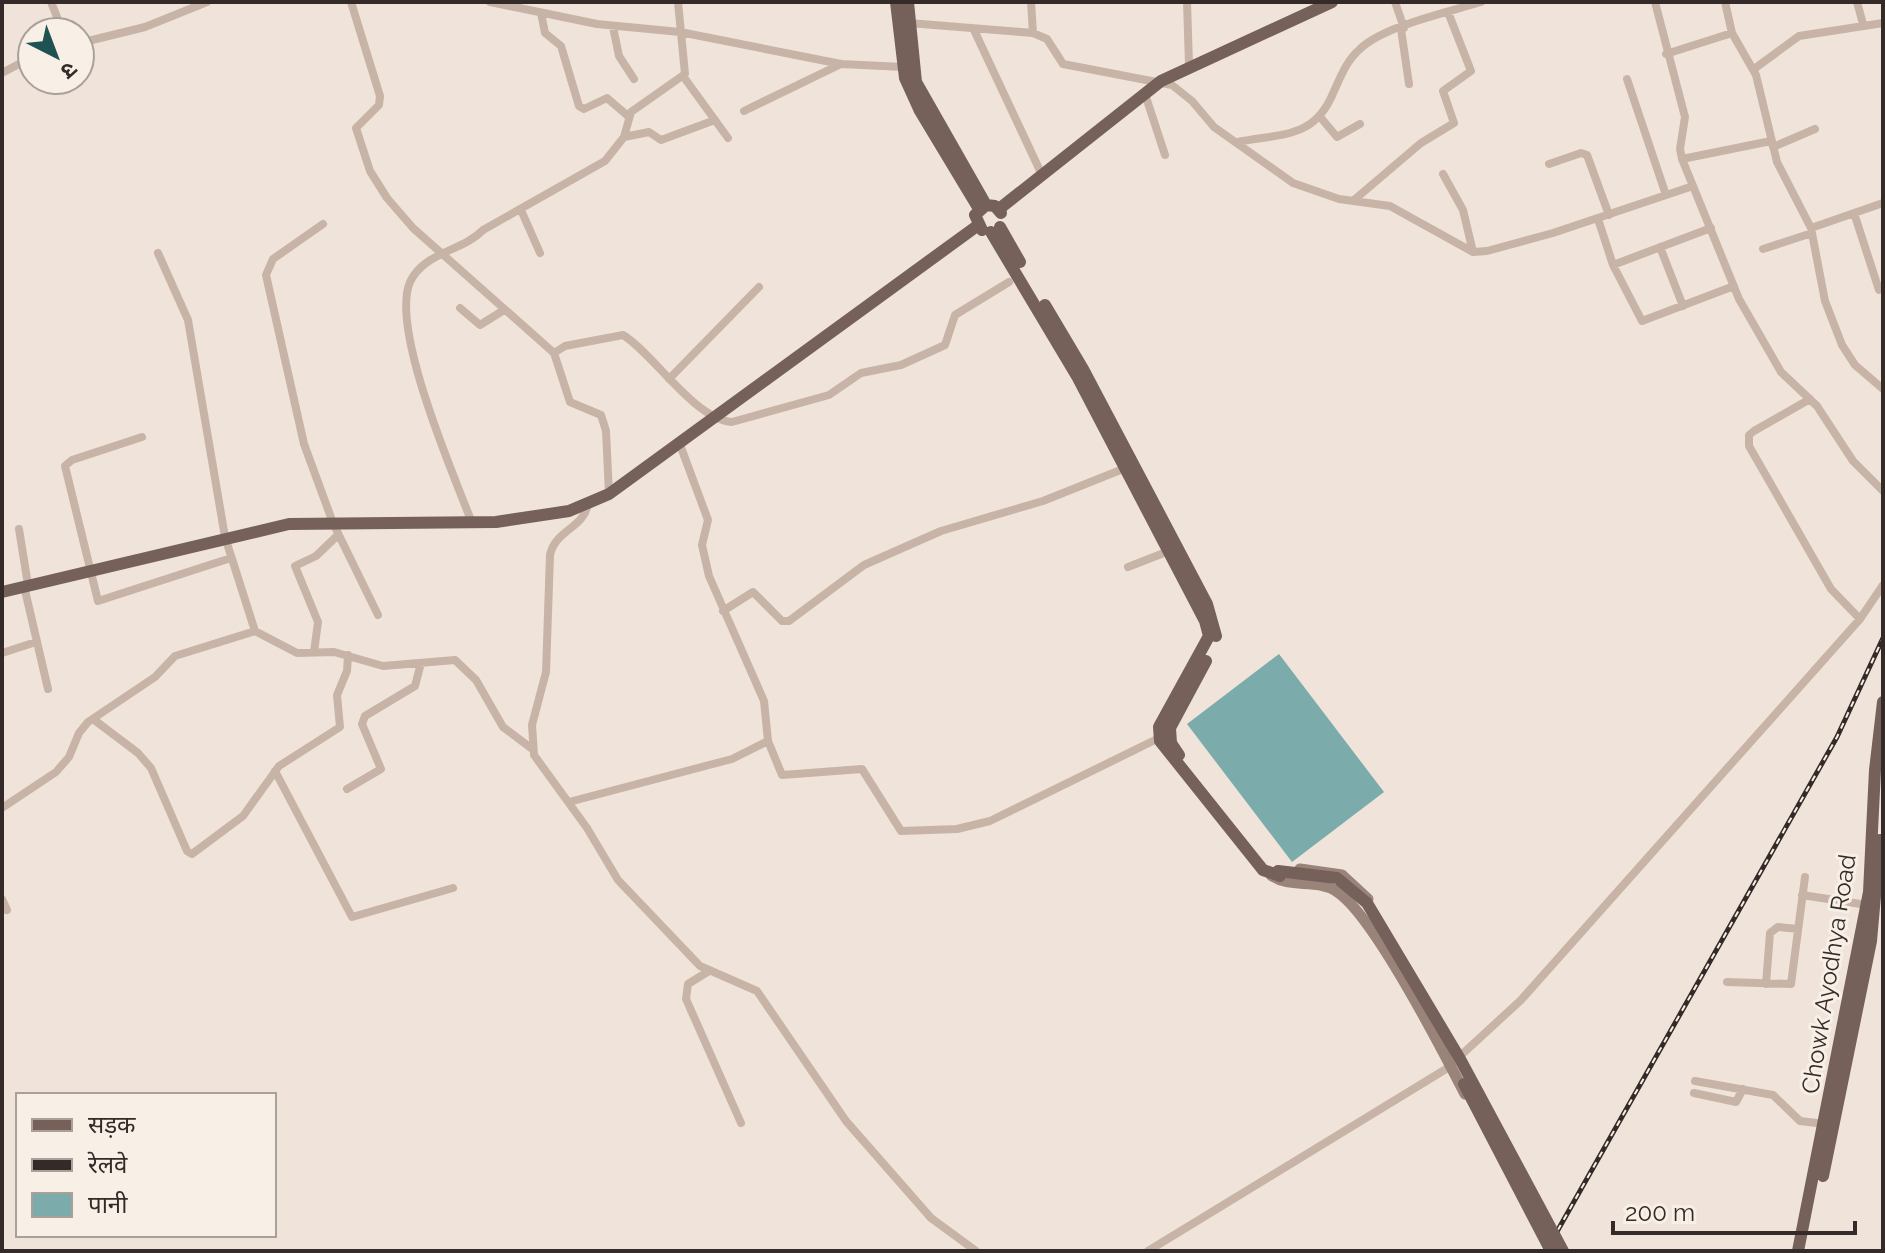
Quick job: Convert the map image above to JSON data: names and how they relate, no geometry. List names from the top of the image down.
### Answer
{
  "streets": {
    "main road": ["Chowk Ayodhya Road"]
  },
  "legend": ["सड़क", "रेलवे", "पानी"],
  "scale_bar": "200 m",
  "north": "bottom right"
}
